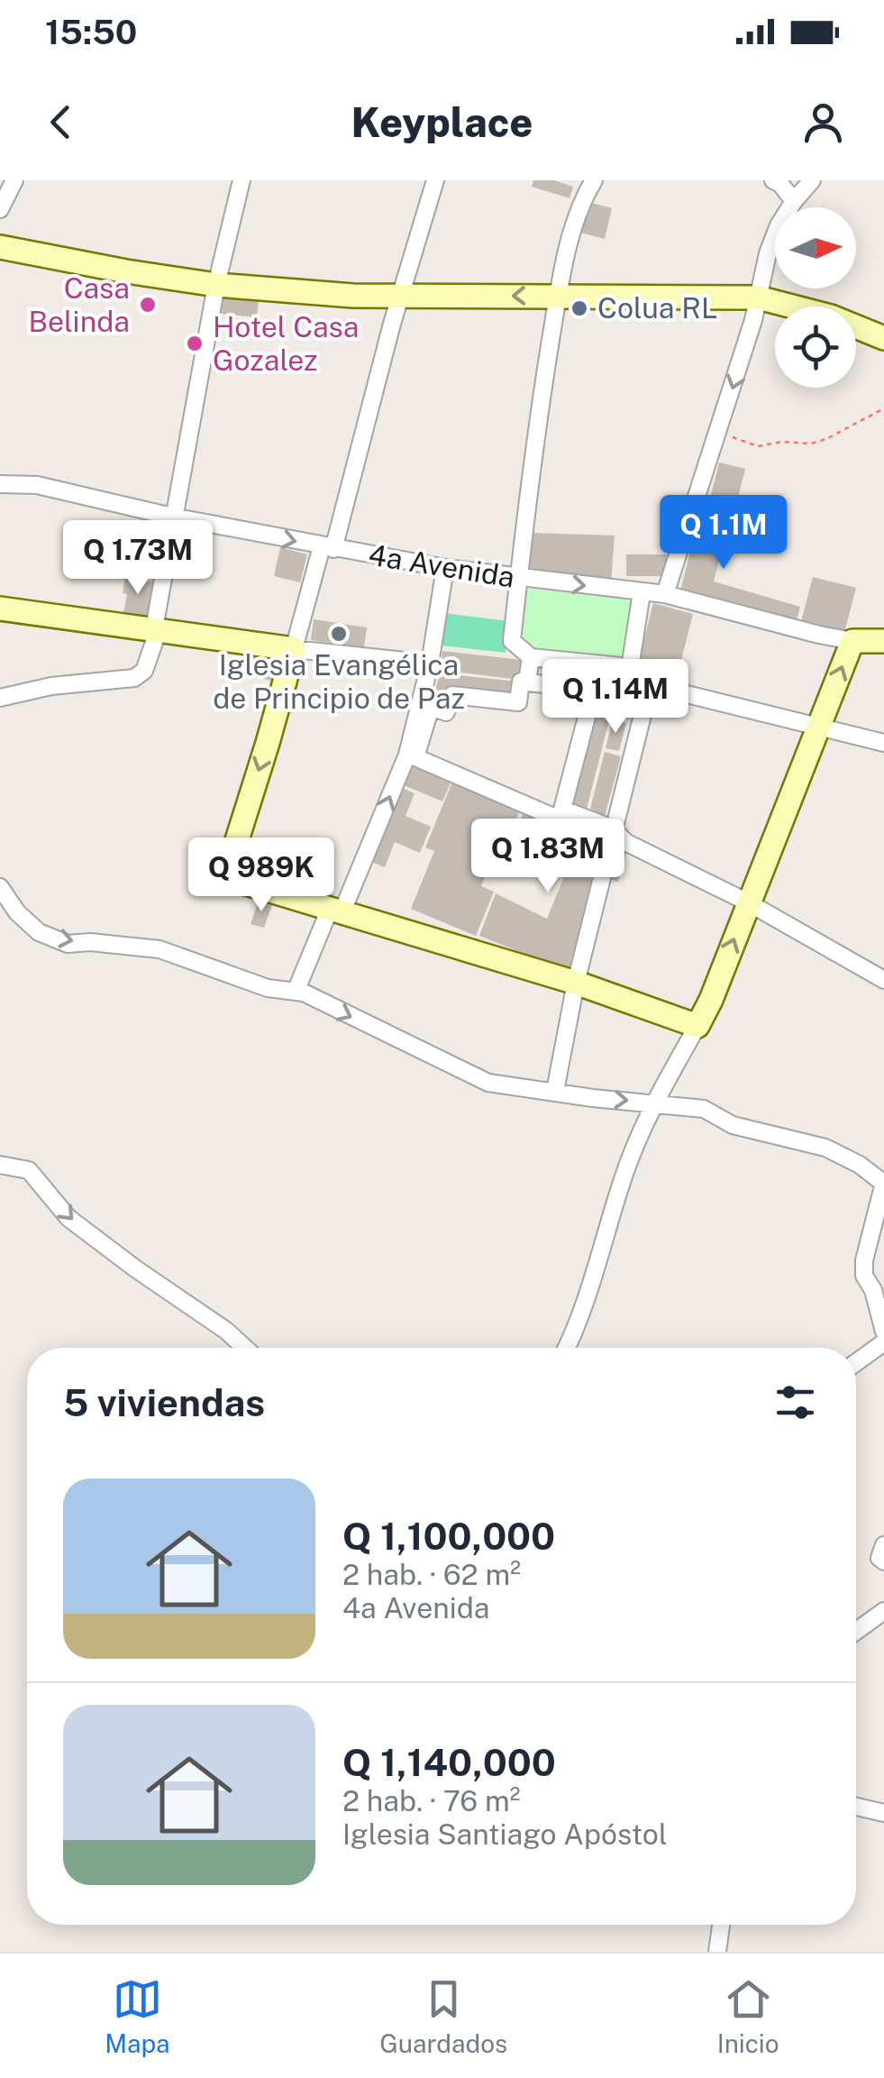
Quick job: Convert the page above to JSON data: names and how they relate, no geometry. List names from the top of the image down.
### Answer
{
  "streets": {
    "main road": ["4a Avenida"]
  },
  "places": [
    "Casa Belinda",
    "Colua RL",
    "Hotel Casa Gozalez",
    "Iglesia Evangélica de Principio de Paz"
  ],
  "north": "right",
  "page": {
    "status": "15:50",
    "header": "Keyplace",
    "price": [
      "Q 1.1M",
      "Q 1.73M",
      "Q 1.14M",
      "Q 1.83M",
      "Q 989K"
    ],
    "heading": "5 viviendas",
    "list": [
      {
        "name": "Q 1,100,000",
        "note": "2 hab. · 62 m² · 4a Avenida"
      },
      {
        "name": "Q 1,140,000",
        "note": "2 hab. · 76 m² · Iglesia Santiago Apóstol"
      }
    ],
    "tabs": ["Mapa", "Guardados", "Inicio"]
  }
}
